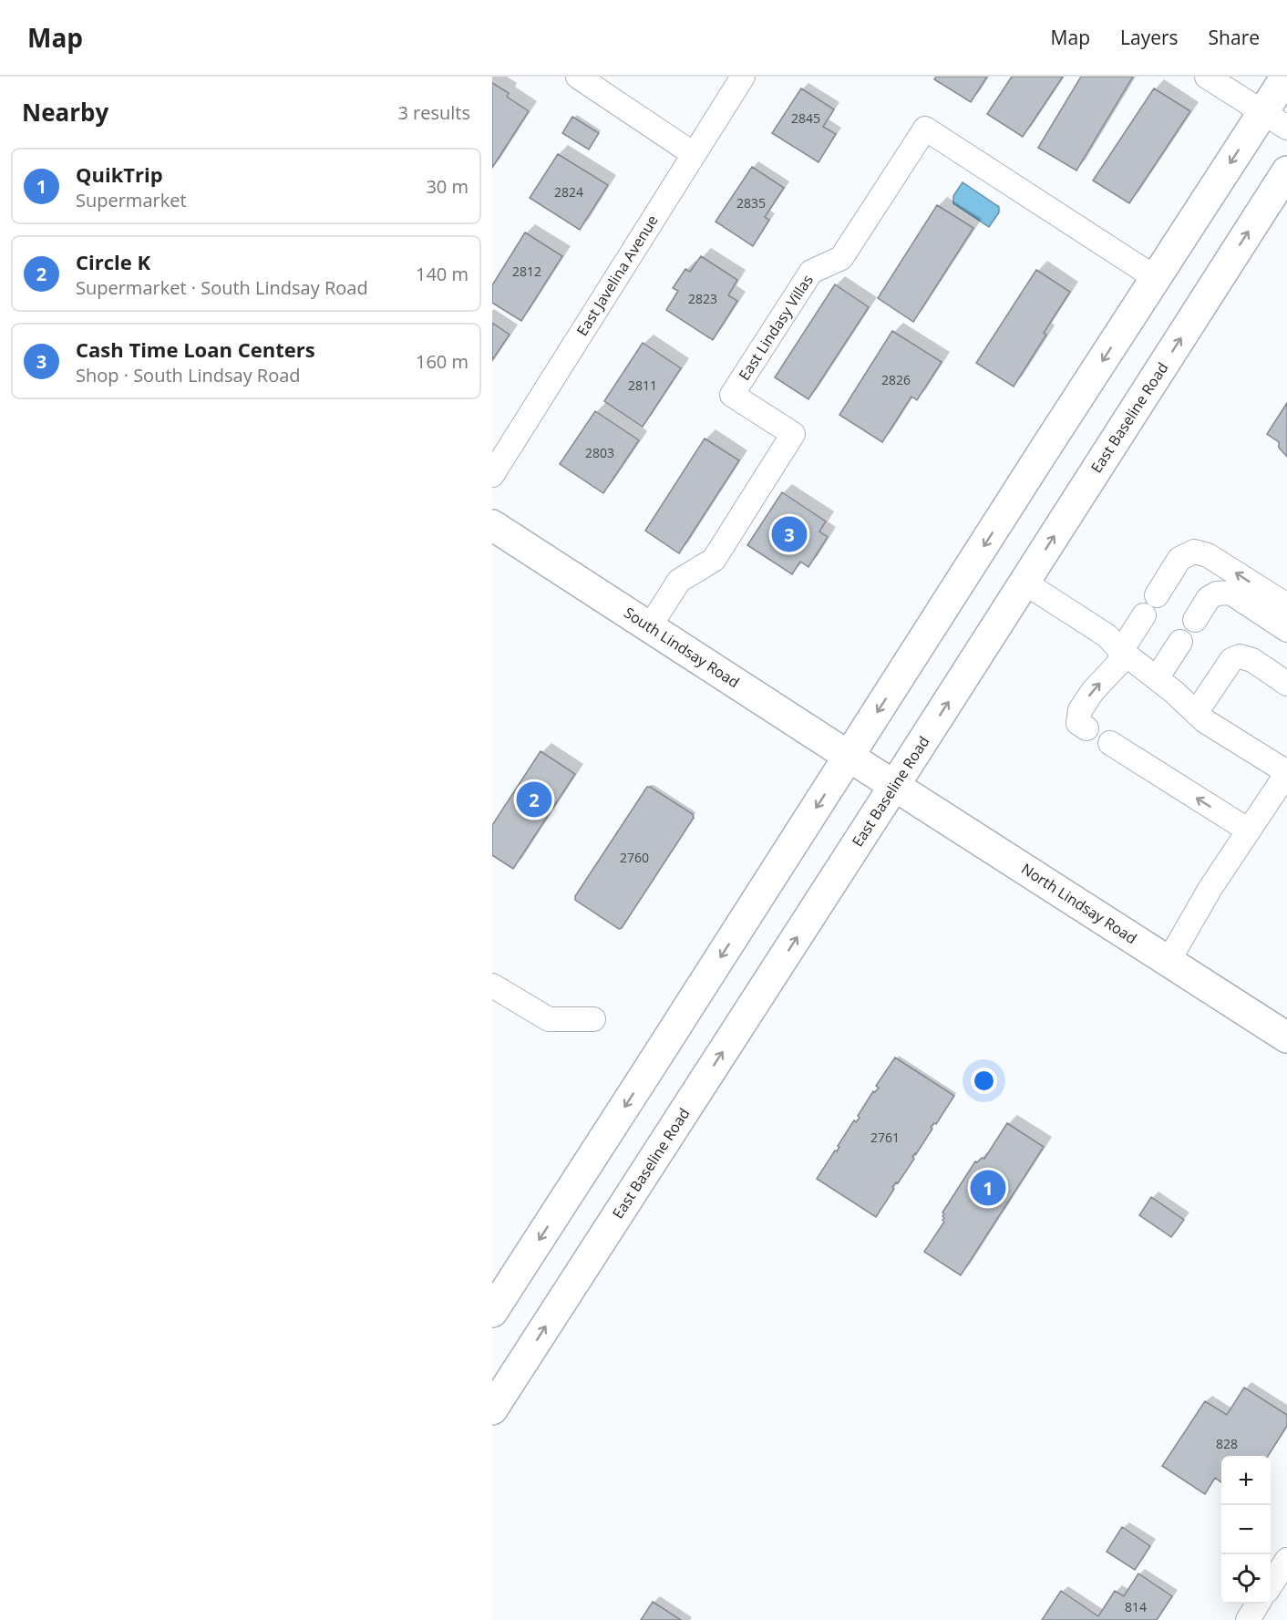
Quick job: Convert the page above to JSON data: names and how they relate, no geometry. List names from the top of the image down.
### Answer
{
  "streets": {
    "main road": ["East Baseline Road", "South Lindsay Road", "North Lindsay Road"],
    "street": ["East Javelina Avenue", "East Lindasy Villas"]
  },
  "crossings": [
    ["East Lindasy Villas", "East Baseline Road"],
    ["East Lindasy Villas", "South Lindsay Road"],
    ["East Baseline Road", "South Lindsay Road"],
    ["East Baseline Road", "North Lindsay Road"],
    ["South Lindsay Road", "North Lindsay Road"]
  ],
  "house_numbers": [
    "2845",
    "2824",
    "2835",
    "2812",
    "2823",
    "2826",
    "2811",
    "2803",
    "2760",
    "2761",
    "828",
    "814"
  ],
  "page": {
    "header": "Map",
    "nav": ["Map", "Layers", "Share"],
    "heading": ["Nearby", "3 results"],
    "list": [
      {
        "mark": "1",
        "name": "QuikTrip",
        "note": "Supermarket",
        "value": "30 m"
      },
      {
        "mark": "2",
        "name": "Circle K",
        "note": "Supermarket · South Lindsay Road",
        "value": "140 m"
      },
      {
        "mark": "3",
        "name": "Cash Time Loan Centers",
        "note": "Shop · South Lindsay Road",
        "value": "160 m"
      }
    ],
    "pins": ["3", "2", "1"],
    "map_buttons": ["+", "−"]
  }
}
